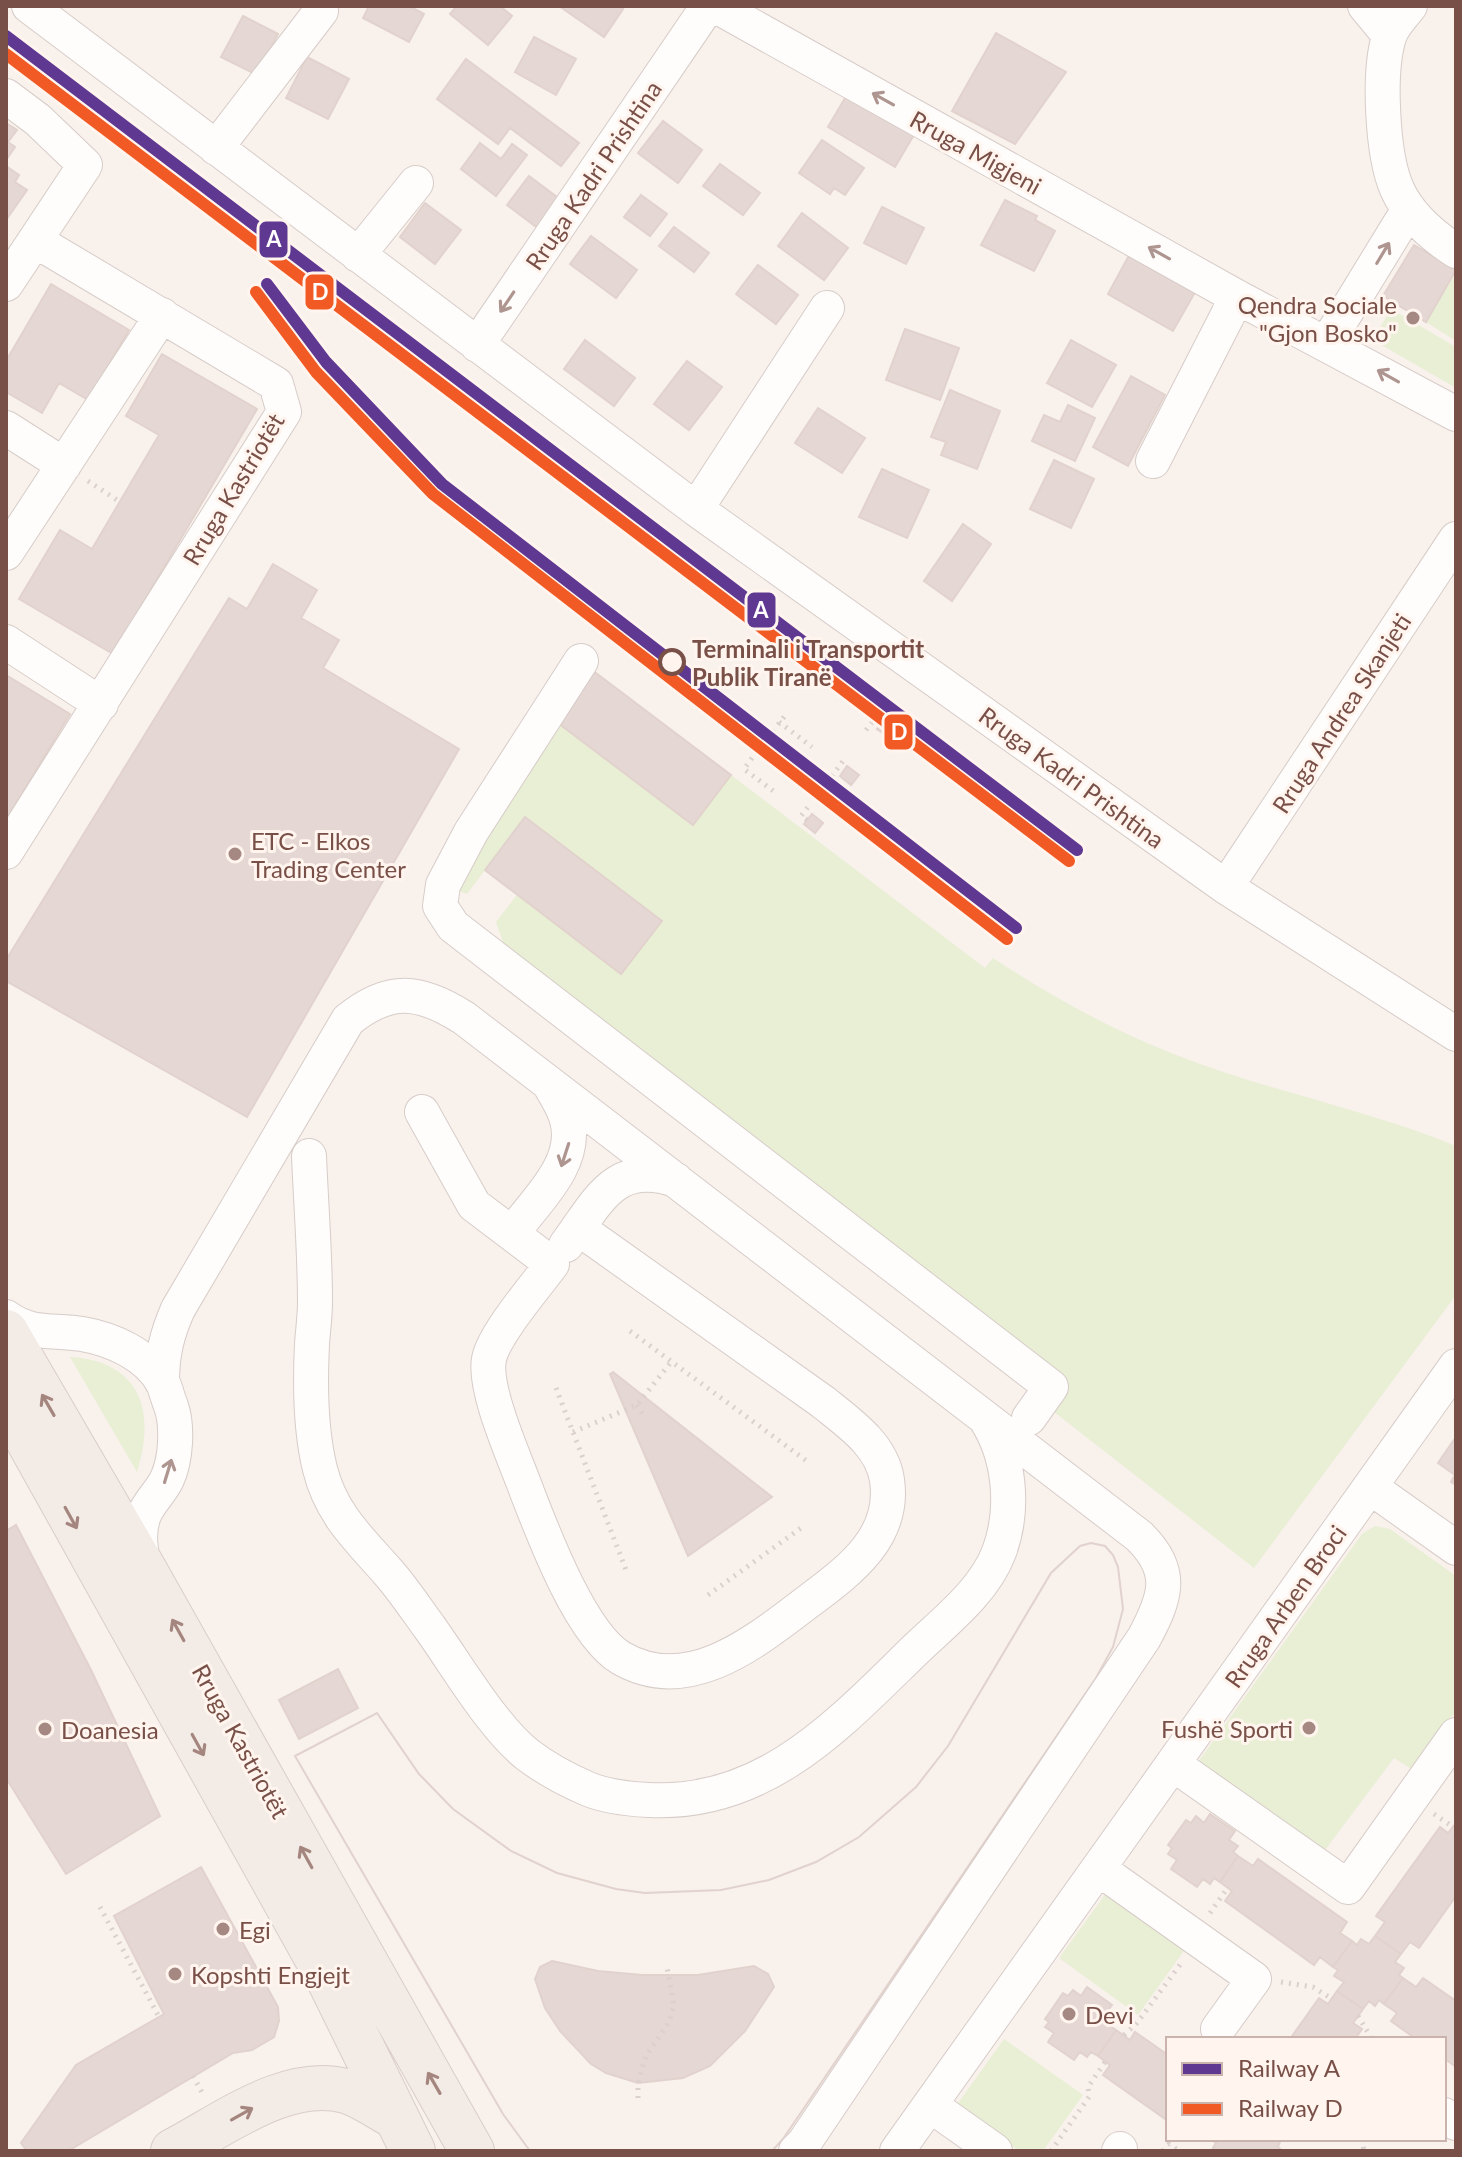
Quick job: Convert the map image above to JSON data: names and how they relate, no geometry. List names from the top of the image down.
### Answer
{
  "streets": {
    "main road": ["Rruga Kastriotët"],
    "street": [
      "Rruga Migjeni",
      "Rruga Kadri Prishtina",
      "Rruga Andrea Skanjeti",
      "Rruga Arben Broci"
    ]
  },
  "crossings": [
    ["Rruga Kadri Prishtina", "Rruga Andrea Skanjeti"]
  ],
  "one_way": ["Rruga Migjeni"],
  "places": [
    "Qendra Sociale \"Gjon Bosko\"",
    "Terminali i Transportit Publik Tiranë",
    "ETC - Elkos Trading Center",
    "Fushë Sporti",
    "Doanesia",
    "Egi",
    "Kopshti Engjejt",
    "Devi"
  ],
  "lines": ["rail line A", "rail line D"],
  "legend": ["Railway A", "Railway D"]
}
